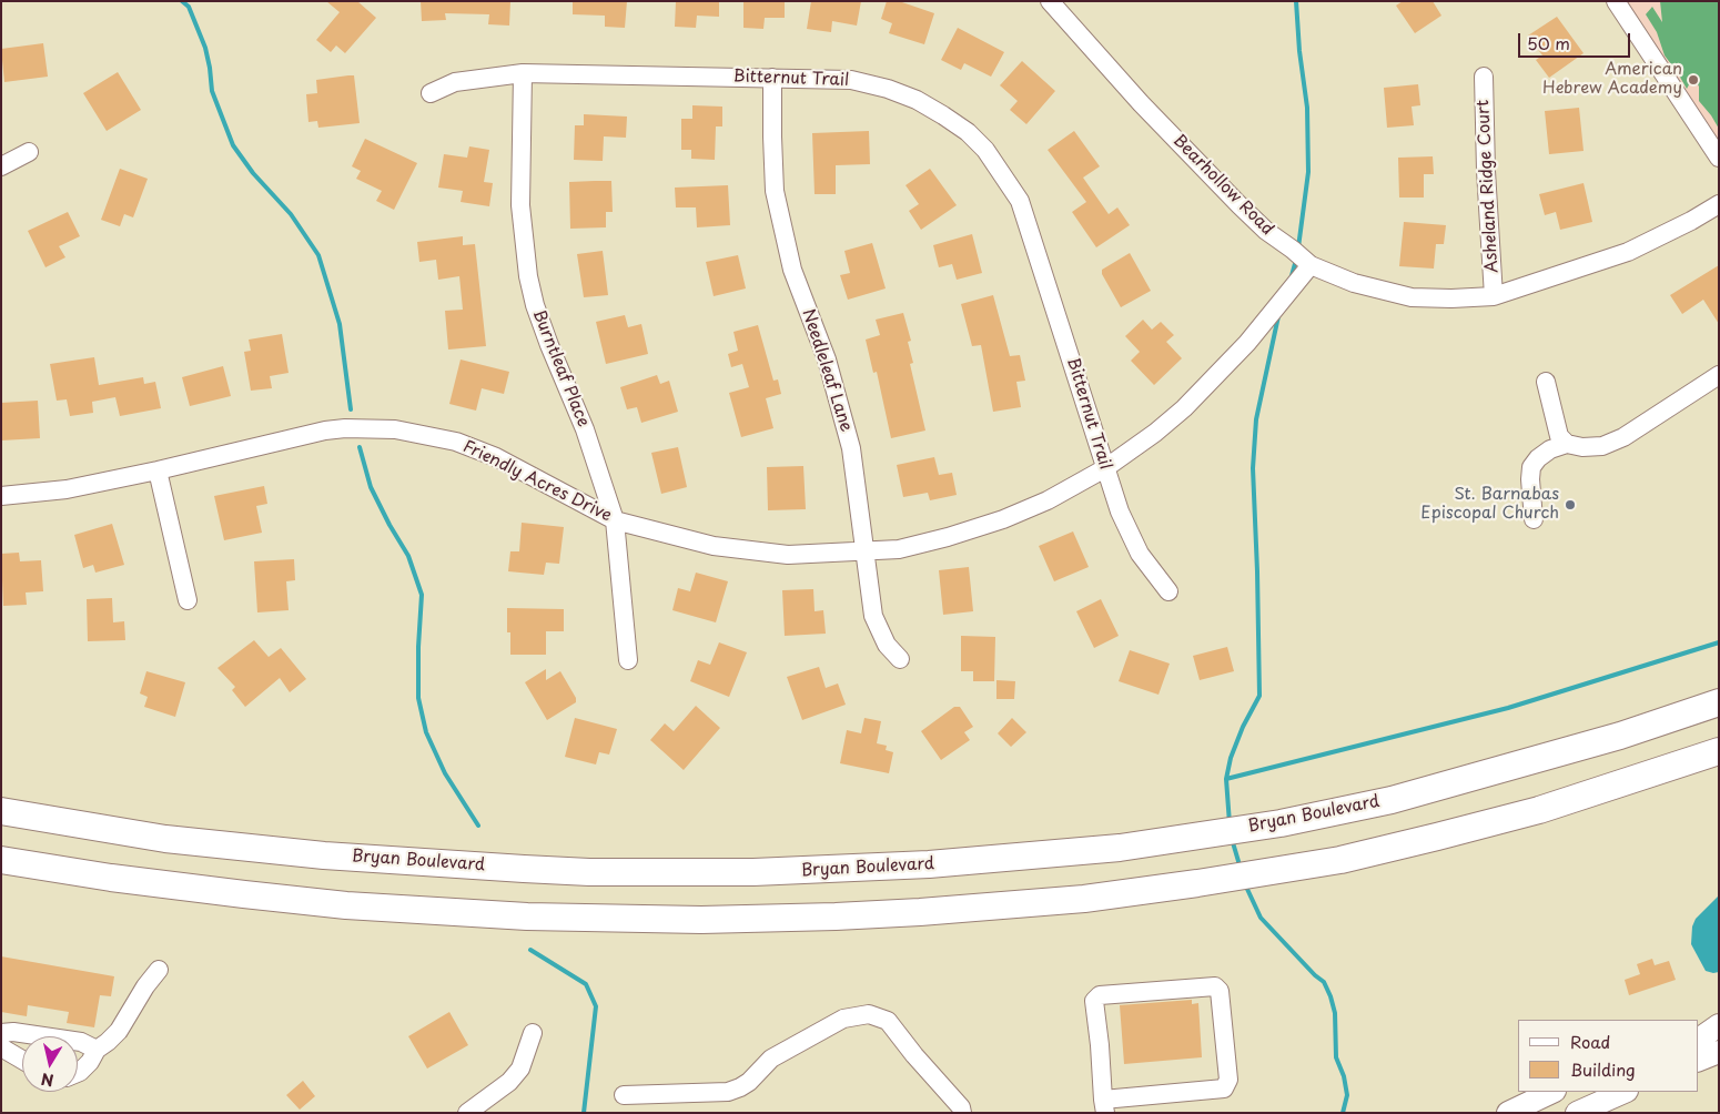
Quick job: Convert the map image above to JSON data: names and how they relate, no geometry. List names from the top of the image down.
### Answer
{
  "streets": {
    "highway": ["Bryan Boulevard"],
    "street": [
      "Bitternut Trail",
      "Bearhollow Road",
      "Asheland Ridge Court",
      "Burntleaf Place",
      "Needleleaf Lane",
      "Friendly Acres Drive"
    ]
  },
  "crossings": [
    ["Bitternut Trail", "Burntleaf Place"],
    ["Bitternut Trail", "Needleleaf Lane"],
    ["Bitternut Trail", "Friendly Acres Drive"],
    ["Bearhollow Road", "Asheland Ridge Court"],
    ["Bearhollow Road", "Friendly Acres Drive"],
    ["Burntleaf Place", "Friendly Acres Drive"],
    ["Needleleaf Lane", "Friendly Acres Drive"]
  ],
  "places": ["American Hebrew Academy", "St. Barnabas Episcopal Church"],
  "legend": ["Road", "Building"],
  "scale_bar": "50 m",
  "north": "bottom"
}
